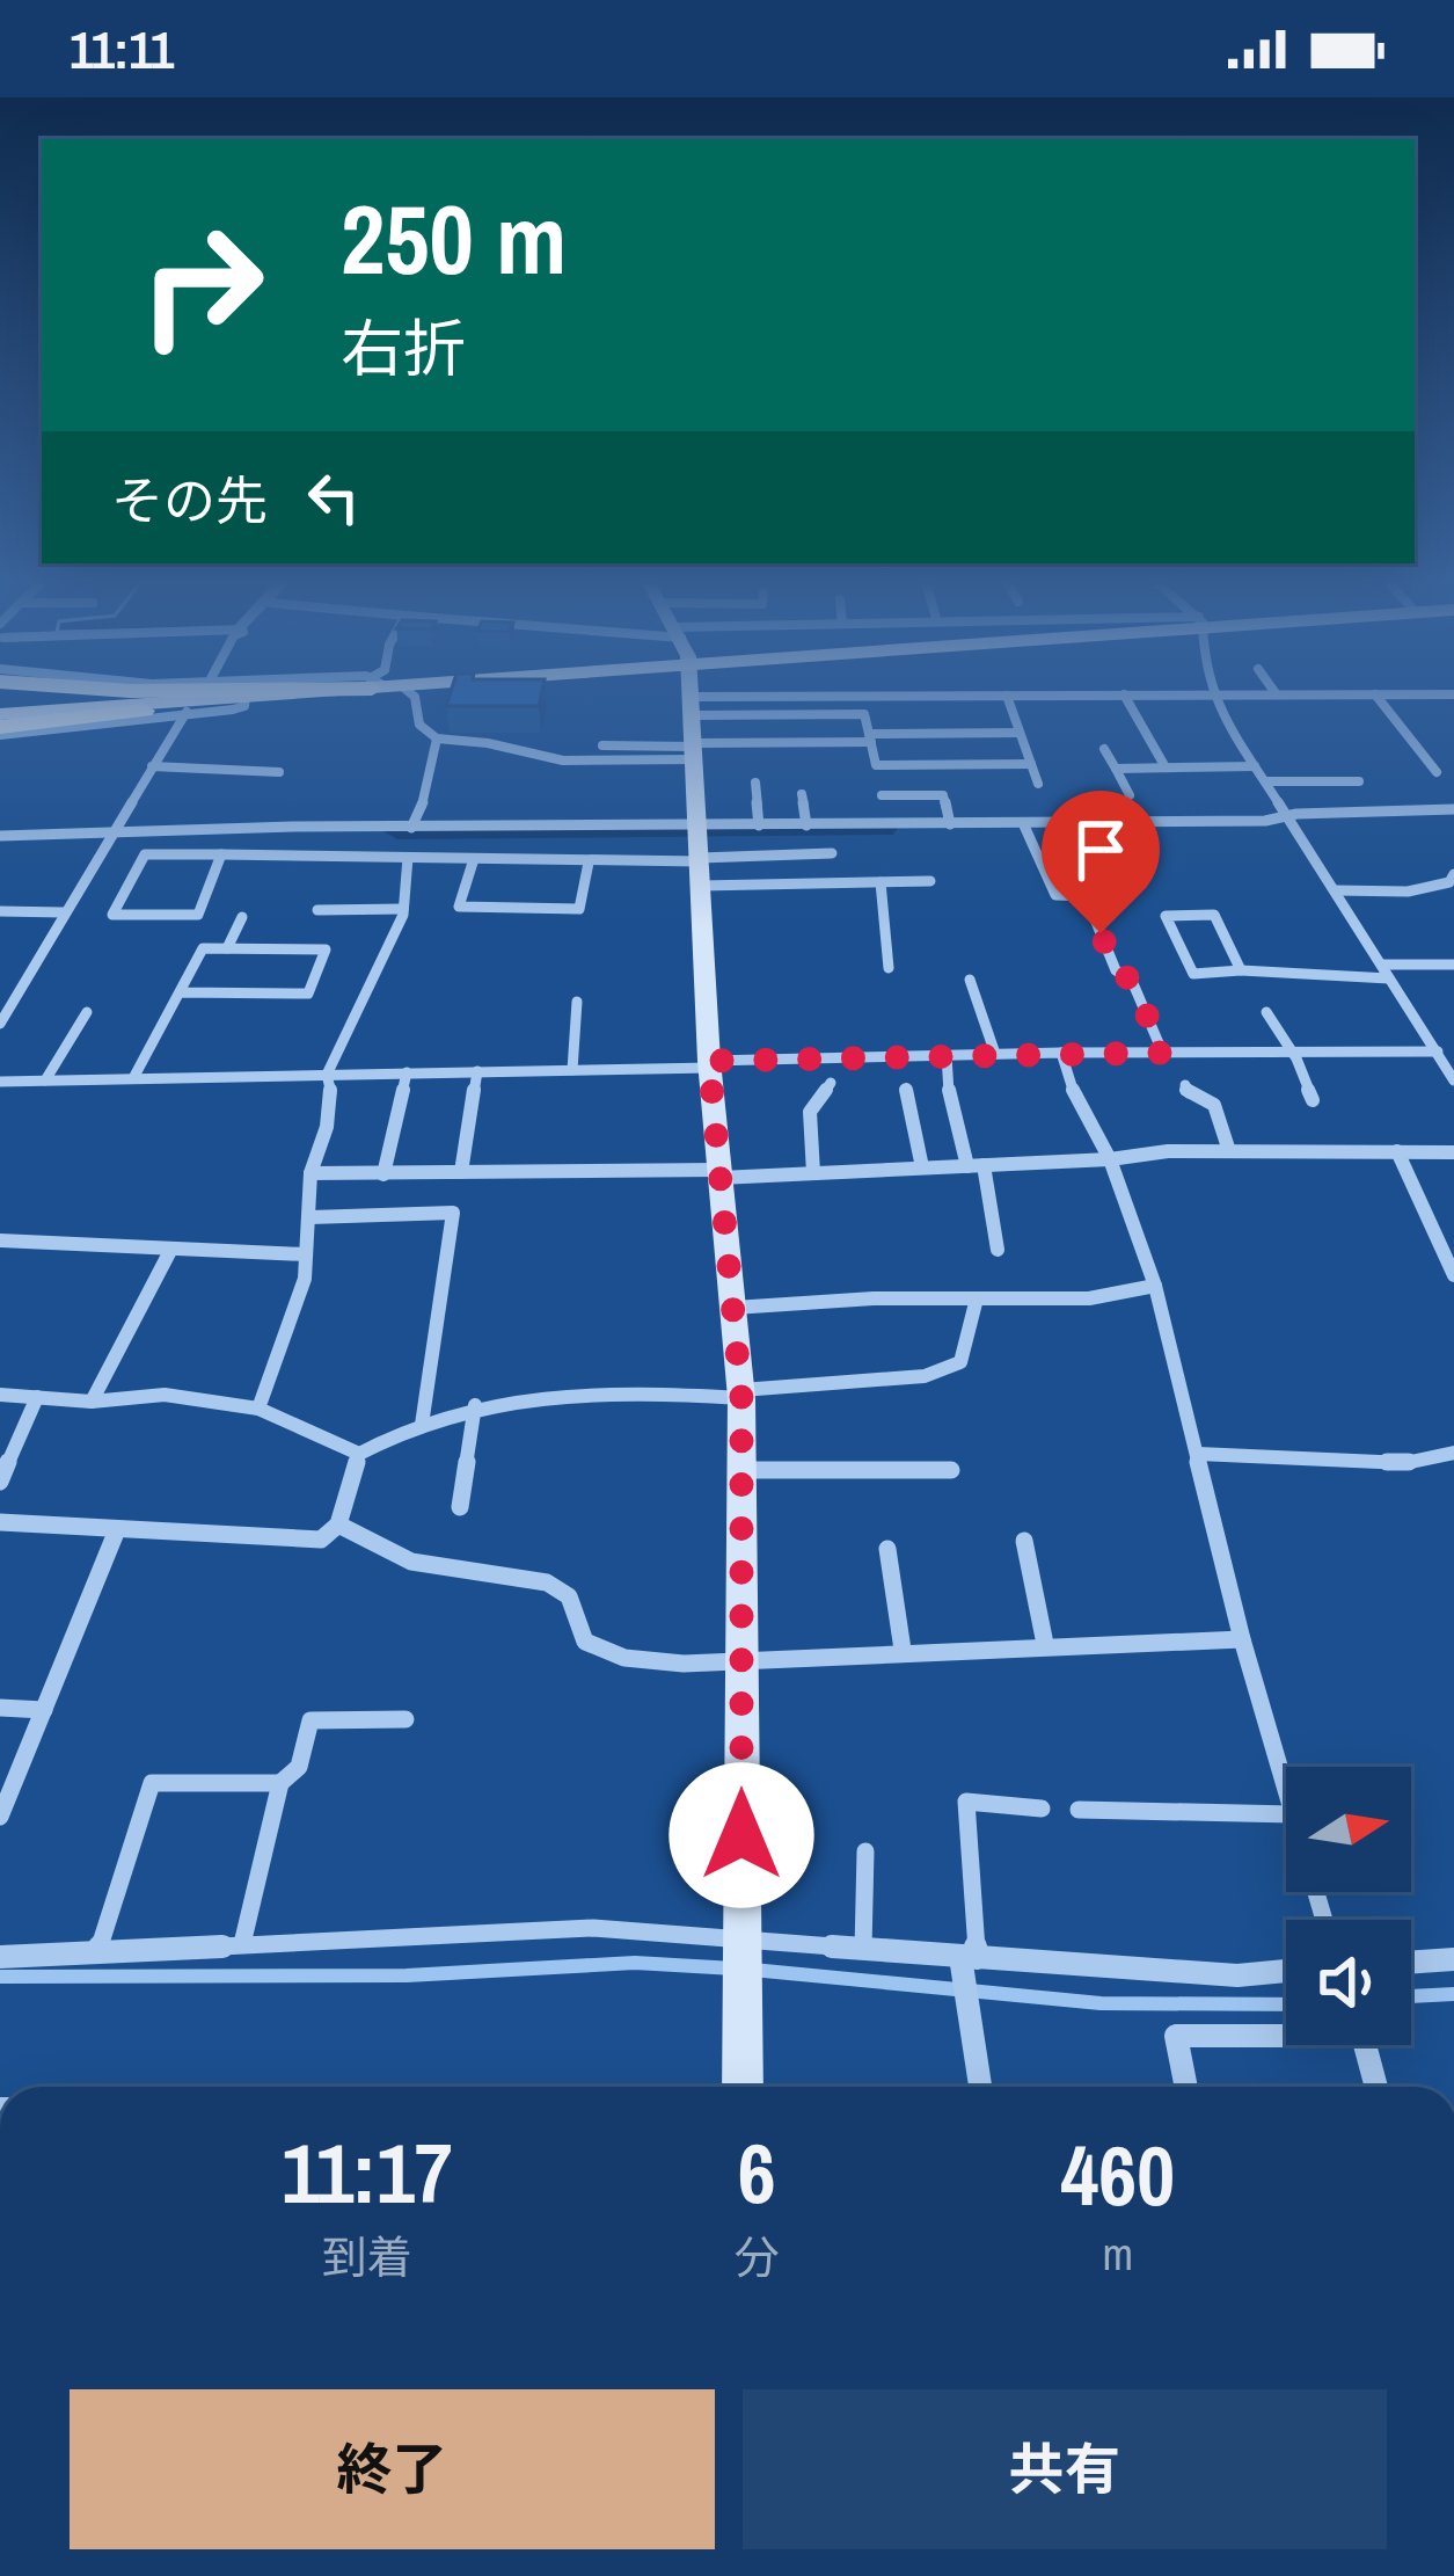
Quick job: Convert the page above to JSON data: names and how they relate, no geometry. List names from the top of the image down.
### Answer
{
  "north": "right",
  "page": {
    "status": "11:11",
    "turn": ["250 m", "右折"],
    "then": "その先",
    "eta": [
      "11:17",
      "到着",
      "6",
      "分",
      "460",
      "m"
    ],
    "buttons": ["終了", "共有"]
  }
}
